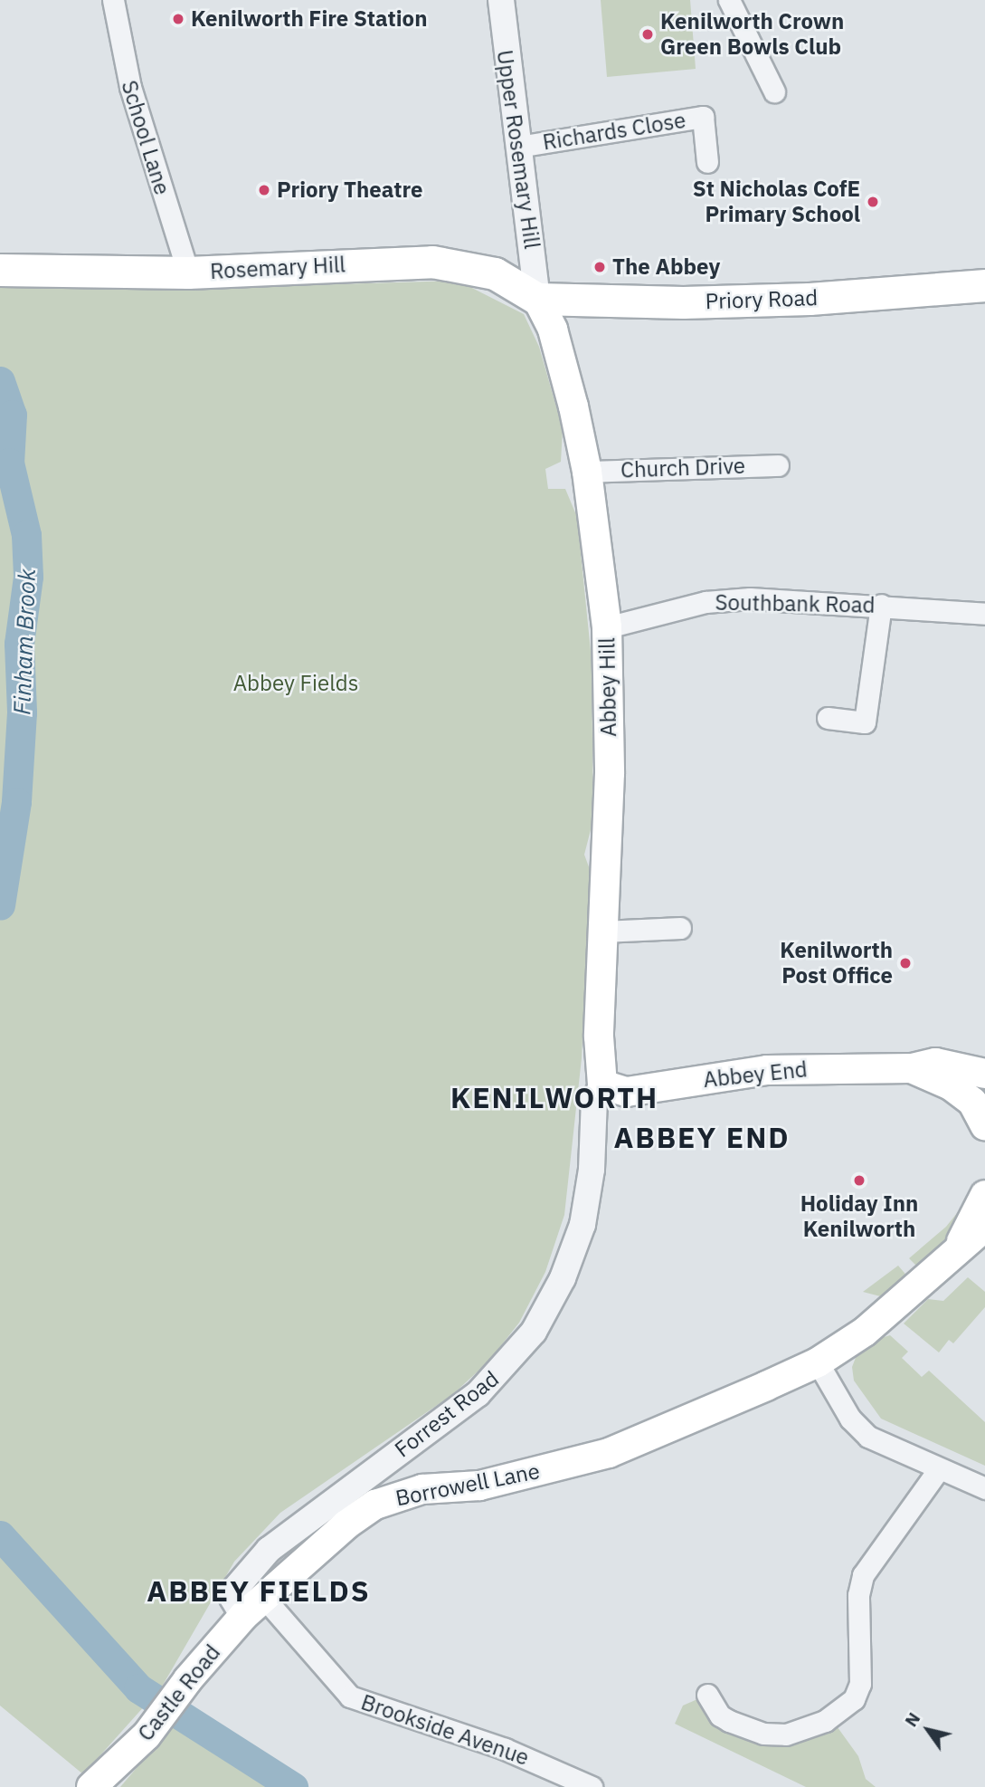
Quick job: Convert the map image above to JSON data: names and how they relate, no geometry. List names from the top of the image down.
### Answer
{
  "streets": {
    "main road": [
      "Rosemary Hill",
      "Priory Road",
      "Abbey Hill",
      "Abbey End",
      "Borrowell Lane",
      "Castle Road"
    ],
    "street": [
      "Richards Close",
      "School Lane",
      "Upper Rosemary Hill",
      "Church Drive",
      "Southbank Road",
      "Forrest Road",
      "Brookside Avenue"
    ]
  },
  "crossings": [
    ["Richards Close", "Upper Rosemary Hill"],
    ["School Lane", "Rosemary Hill"],
    ["Upper Rosemary Hill", "Rosemary Hill"],
    ["Upper Rosemary Hill", "Priory Road"],
    ["Upper Rosemary Hill", "Abbey Hill"],
    ["Rosemary Hill", "Priory Road"],
    ["Rosemary Hill", "Abbey Hill"],
    ["Priory Road", "Abbey Hill"],
    ["Church Drive", "Abbey Hill"],
    ["Southbank Road", "Abbey Hill"],
    ["Abbey Hill", "Abbey End"],
    ["Abbey Hill", "Forrest Road"],
    ["Abbey End", "Forrest Road"],
    ["Forrest Road", "Borrowell Lane"],
    ["Forrest Road", "Castle Road"],
    ["Forrest Road", "Brookside Avenue"],
    ["Borrowell Lane", "Castle Road"],
    ["Borrowell Lane", "Brookside Avenue"],
    ["Castle Road", "Brookside Avenue"]
  ],
  "districts": ["KENILWORTH", "ABBEY END", "ABBEY FIELDS"],
  "water": ["Finham Brook"],
  "parks": ["Abbey Fields"],
  "places": [
    "Kenilworth Fire Station",
    "Kenilworth Crown Green Bowls Club",
    "Priory Theatre",
    "St Nicholas CofE Primary School",
    "The Abbey",
    "Kenilworth Post Office",
    "Holiday Inn Kenilworth"
  ],
  "north": "top left"
}
